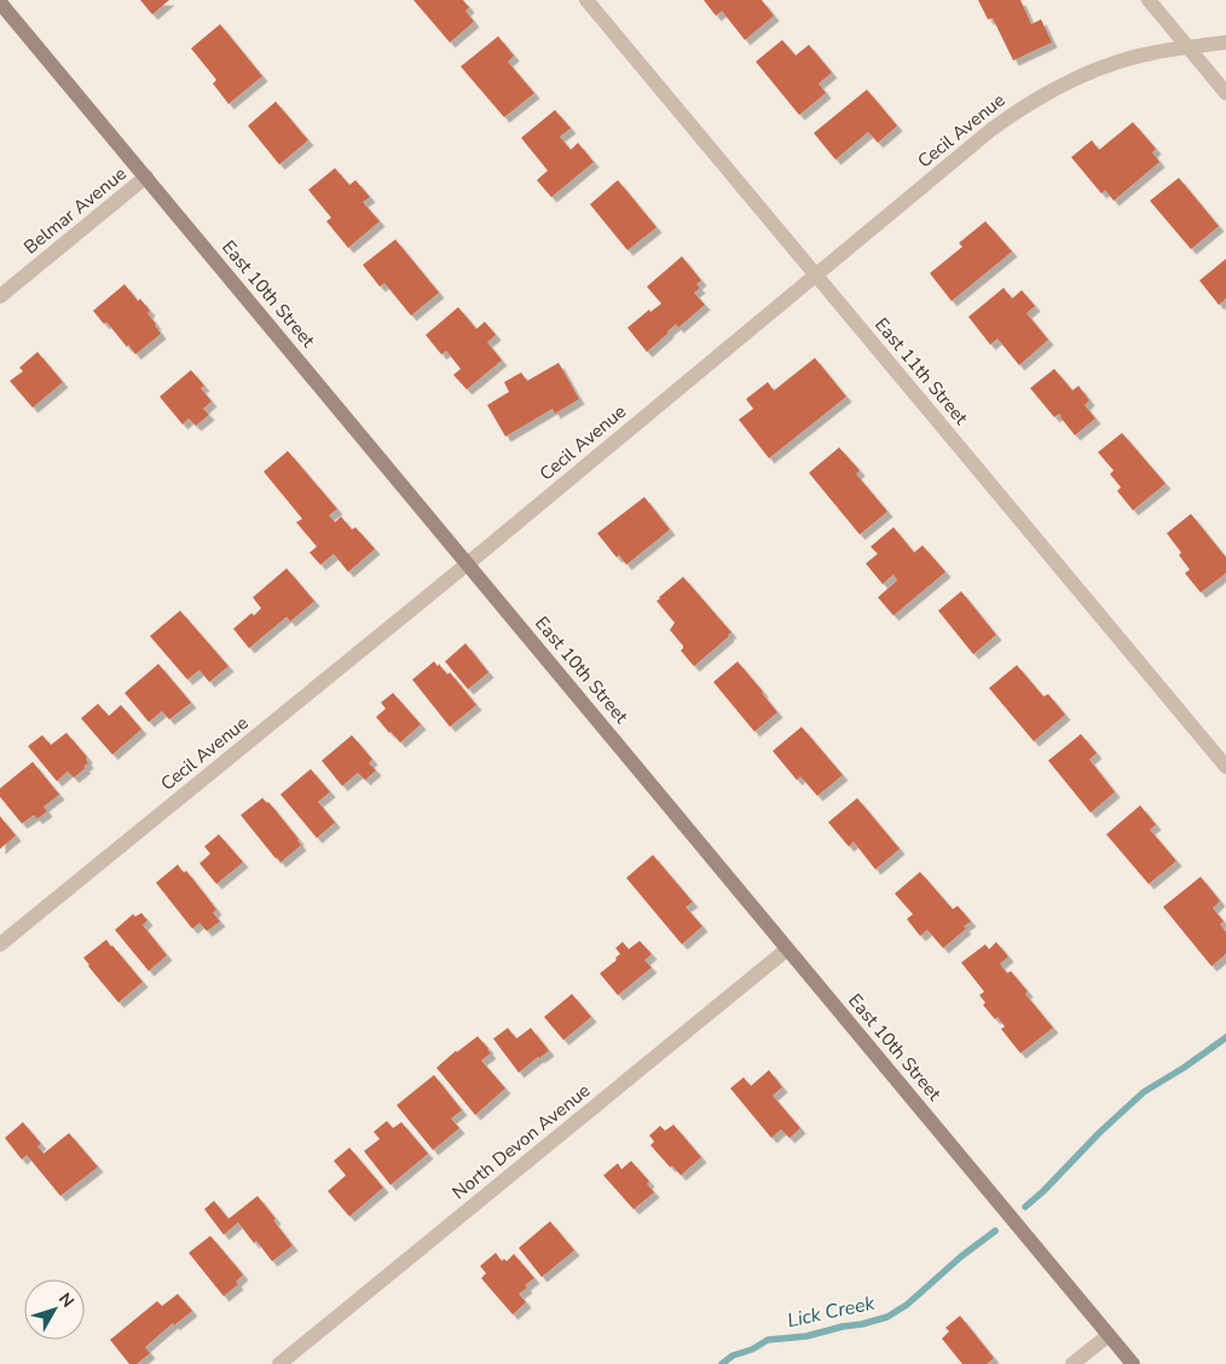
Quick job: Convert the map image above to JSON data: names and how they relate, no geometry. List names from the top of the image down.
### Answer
{
  "streets": {
    "main road": ["East 10th Street"],
    "street": [
      "Cecil Avenue",
      "Belmar Avenue",
      "East 11th Street",
      "North Devon Avenue"
    ]
  },
  "crossings": [
    ["Cecil Avenue", "East 10th Street"],
    ["Cecil Avenue", "East 11th Street"],
    ["Belmar Avenue", "East 10th Street"],
    ["East 10th Street", "North Devon Avenue"]
  ],
  "water": ["Lick Creek"],
  "north": "top right"
}
